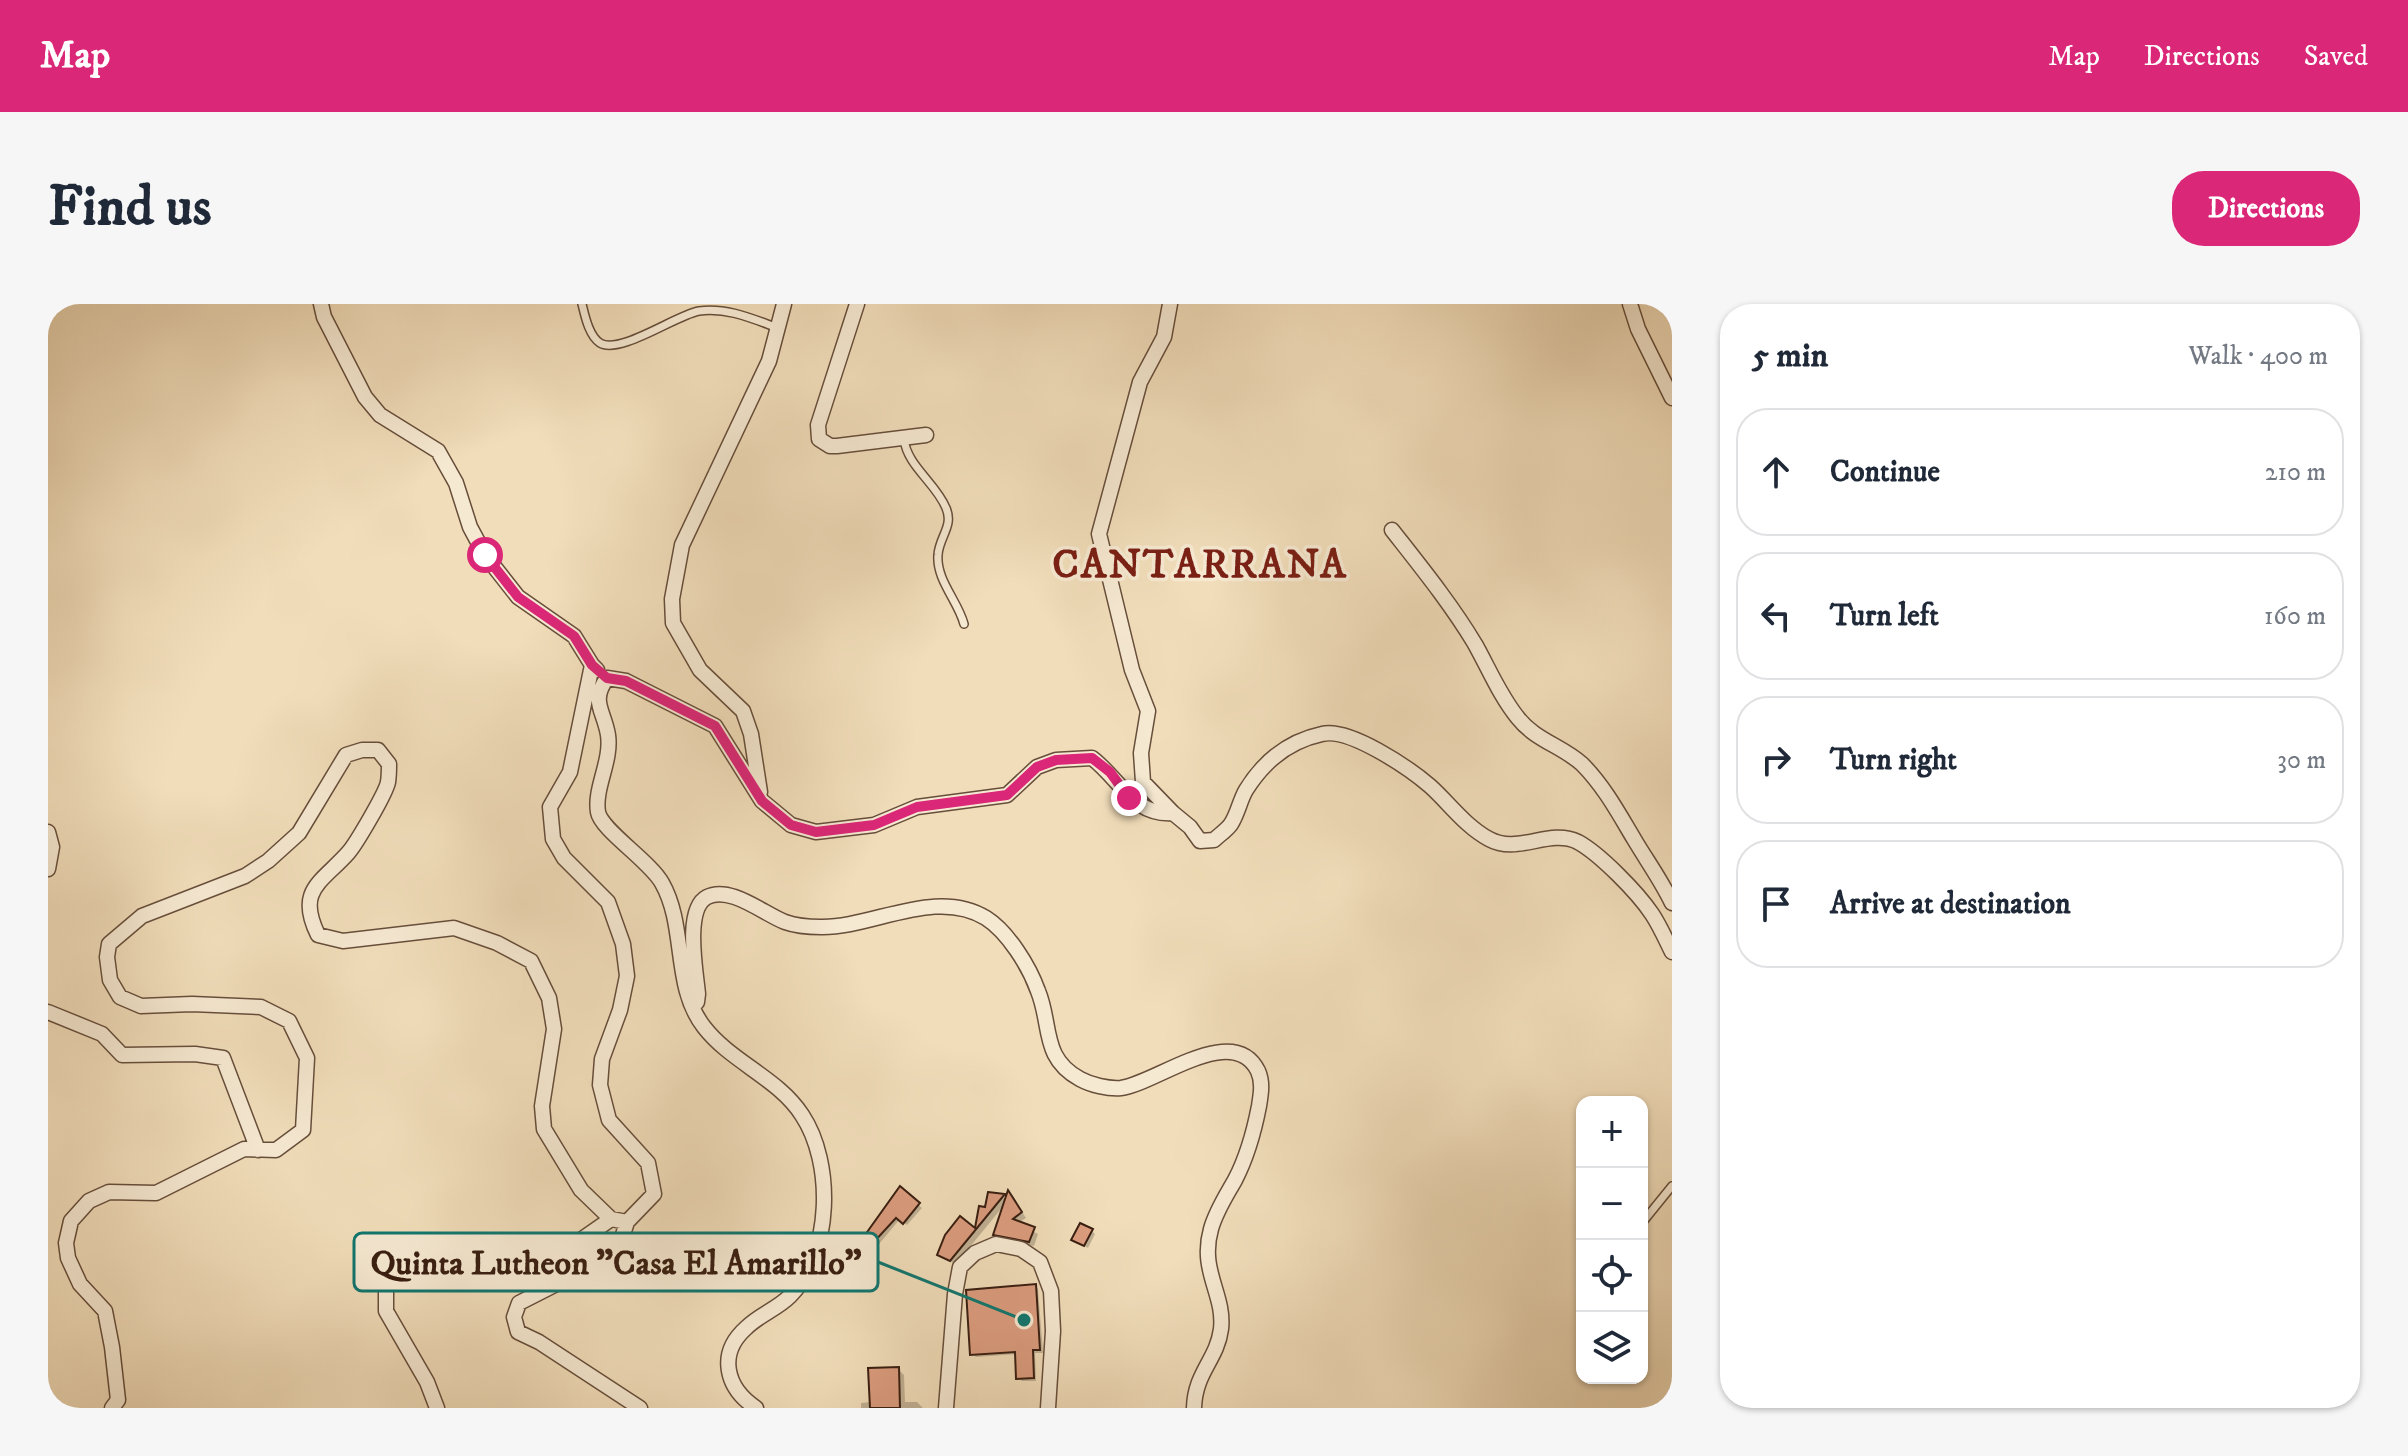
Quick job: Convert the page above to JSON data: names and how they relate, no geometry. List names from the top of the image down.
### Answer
{
  "districts": ["CANTARRANA"],
  "places": ["Quinta Lutheon \"Casa El Amarillo\""],
  "page": {
    "header": "Map",
    "nav": ["Map", "Directions", "Saved"],
    "buttons": "Directions",
    "title": "Find us",
    "heading": ["5 min", "Walk · 400 m"],
    "list": [
      ["Continue", "210 m"],
      ["Turn left", "160 m"],
      ["Turn right", "30 m"],
      "Arrive at destination"
    ],
    "map_buttons": ["+", "−"]
  }
}
